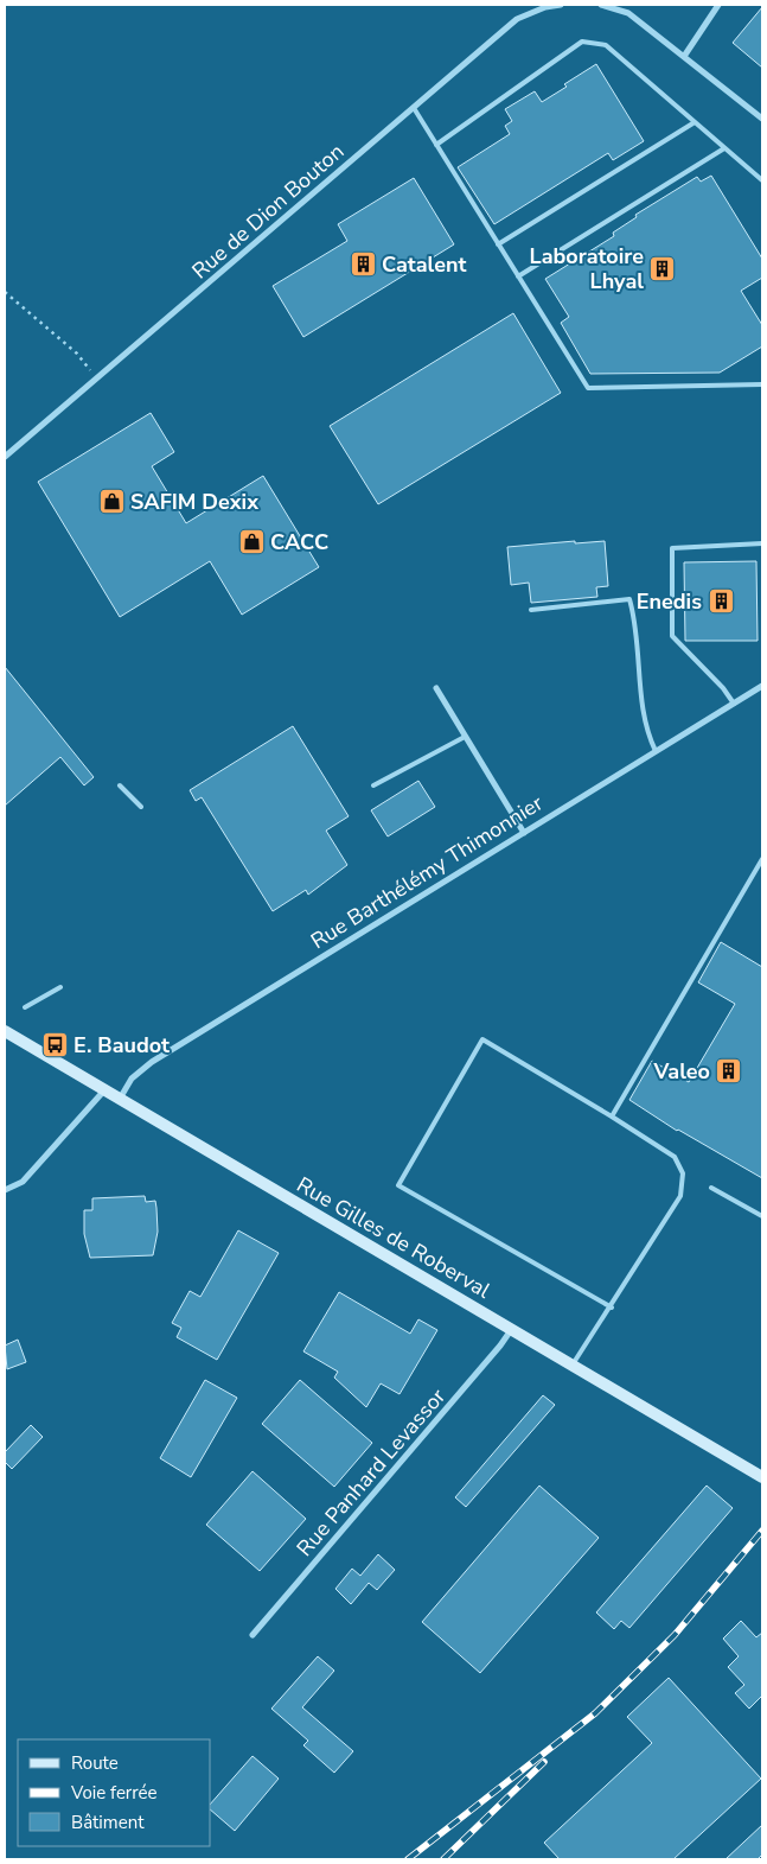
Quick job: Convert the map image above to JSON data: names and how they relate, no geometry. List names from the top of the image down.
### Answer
{
  "streets": {
    "street": [
      "Rue de Dion Bouton",
      "Rue Barthélémy Thimonnier",
      "Rue Gilles de Roberval",
      "Rue Panhard Levassor"
    ]
  },
  "crossings": [
    ["Rue Barthélémy Thimonnier", "Rue Gilles de Roberval"],
    ["Rue Gilles de Roberval", "Rue Panhard Levassor"]
  ],
  "places": {
    "building": [
      "Catalent",
      "Laboratoire Lhyal",
      "Enedis",
      "Valeo"
    ],
    "shop": ["SAFIM Dexix", "CACC"],
    "bus stop": ["E. Baudot"]
  },
  "legend": ["Route", "Voie ferrée", "Bâtiment"]
}
